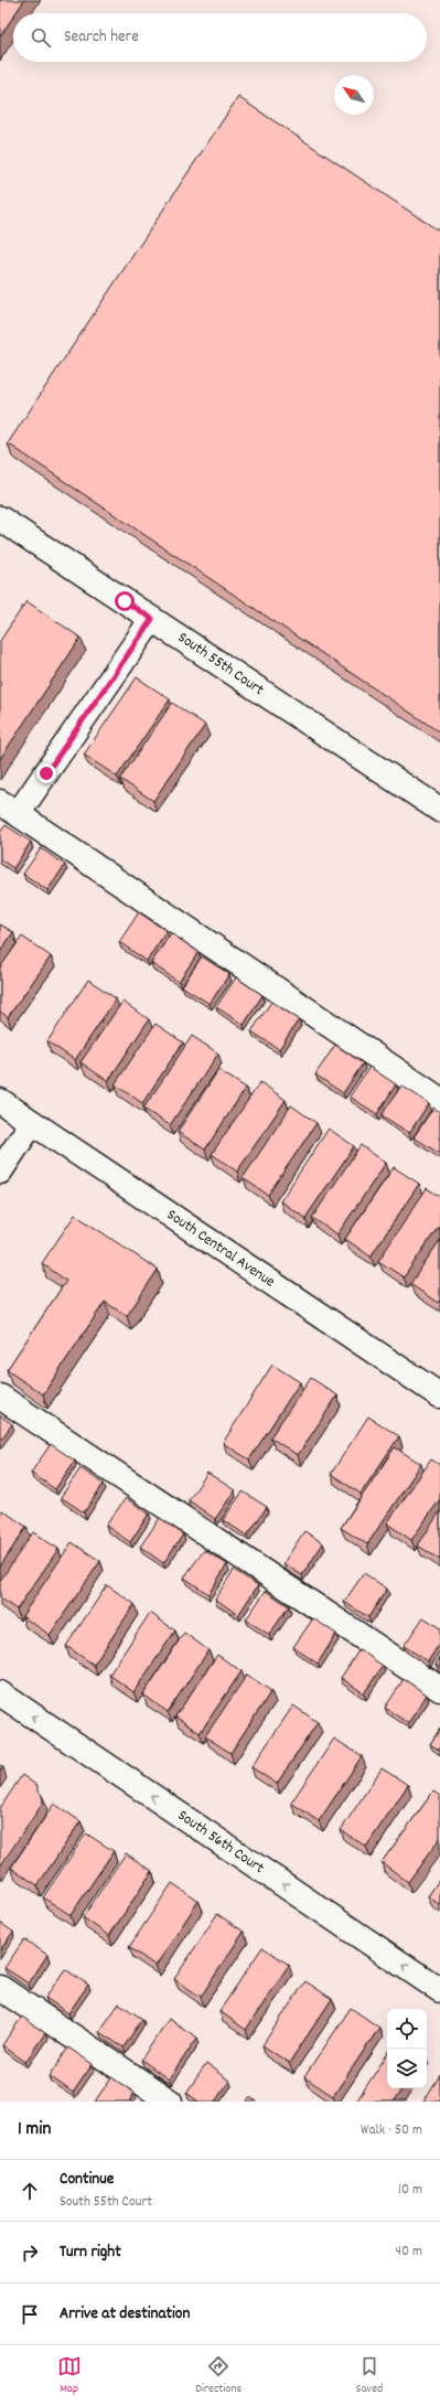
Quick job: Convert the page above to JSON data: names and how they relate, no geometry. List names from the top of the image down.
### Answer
{
  "streets": {
    "street": ["South 55th Court", "South Central Avenue", "South 56th Court"]
  },
  "one_way": ["South 56th Court"],
  "north": "top left",
  "page": {
    "search": "Search here",
    "heading": ["1 min", "Walk · 50 m"],
    "list": [
      ["Continue", "South 55th Court", "10 m"],
      ["Turn right", "40 m"],
      "Arrive at destination"
    ],
    "nav": ["Map", "Directions", "Saved"]
  }
}
